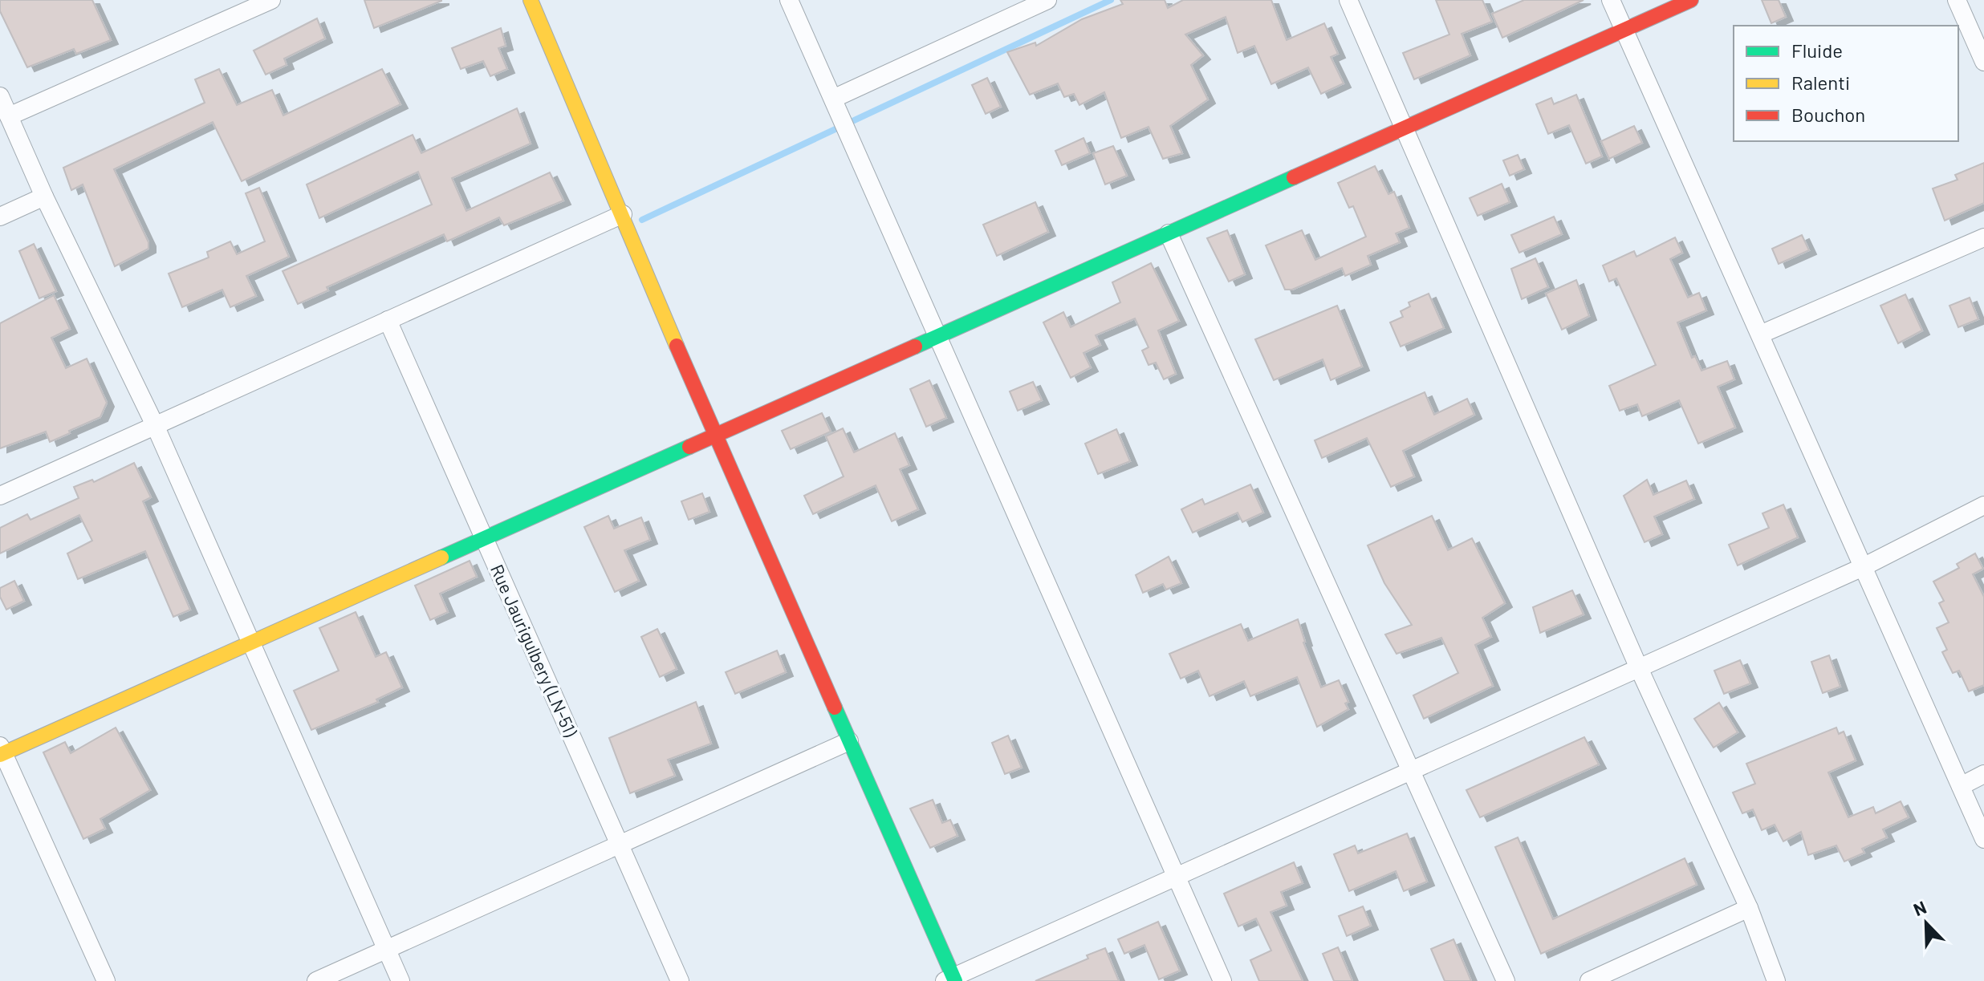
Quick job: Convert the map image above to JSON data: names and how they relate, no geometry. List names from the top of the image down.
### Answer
{
  "streets": {
    "street": ["Rue Jaurigulbery (LN-51)"]
  },
  "legend": ["Fluide", "Ralenti", "Bouchon"],
  "north": "top left"
}
